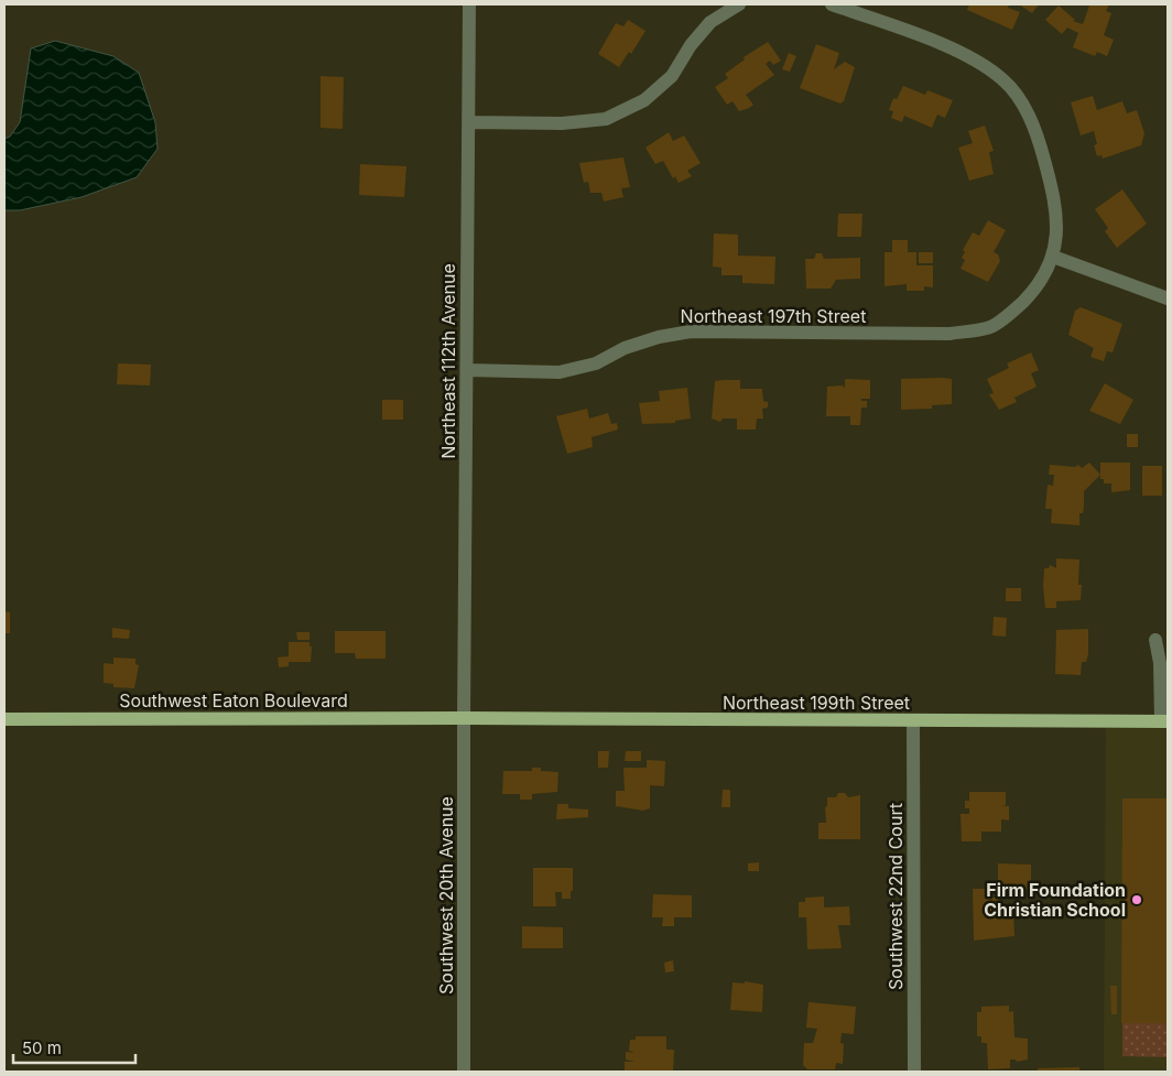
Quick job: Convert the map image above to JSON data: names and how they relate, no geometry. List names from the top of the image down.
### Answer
{
  "streets": {
    "main road": ["Southwest Eaton Boulevard", "Northeast 199th Street"],
    "street": [
      "Northeast 197th Street",
      "Northeast 112th Avenue",
      "Southwest 20th Avenue",
      "Southwest 22nd Court"
    ]
  },
  "crossings": [
    ["Northeast 197th Street", "Northeast 112th Avenue"],
    ["Northeast 112th Avenue", "Southwest Eaton Boulevard"],
    ["Northeast 112th Avenue", "Northeast 199th Street"],
    ["Northeast 112th Avenue", "Southwest 20th Avenue"],
    ["Southwest Eaton Boulevard", "Northeast 199th Street"],
    ["Southwest Eaton Boulevard", "Southwest 20th Avenue"],
    ["Northeast 199th Street", "Southwest 20th Avenue"],
    ["Northeast 199th Street", "Southwest 22nd Court"]
  ],
  "places": ["Firm Foundation Christian School"],
  "scale_bar": "50 m"
}
